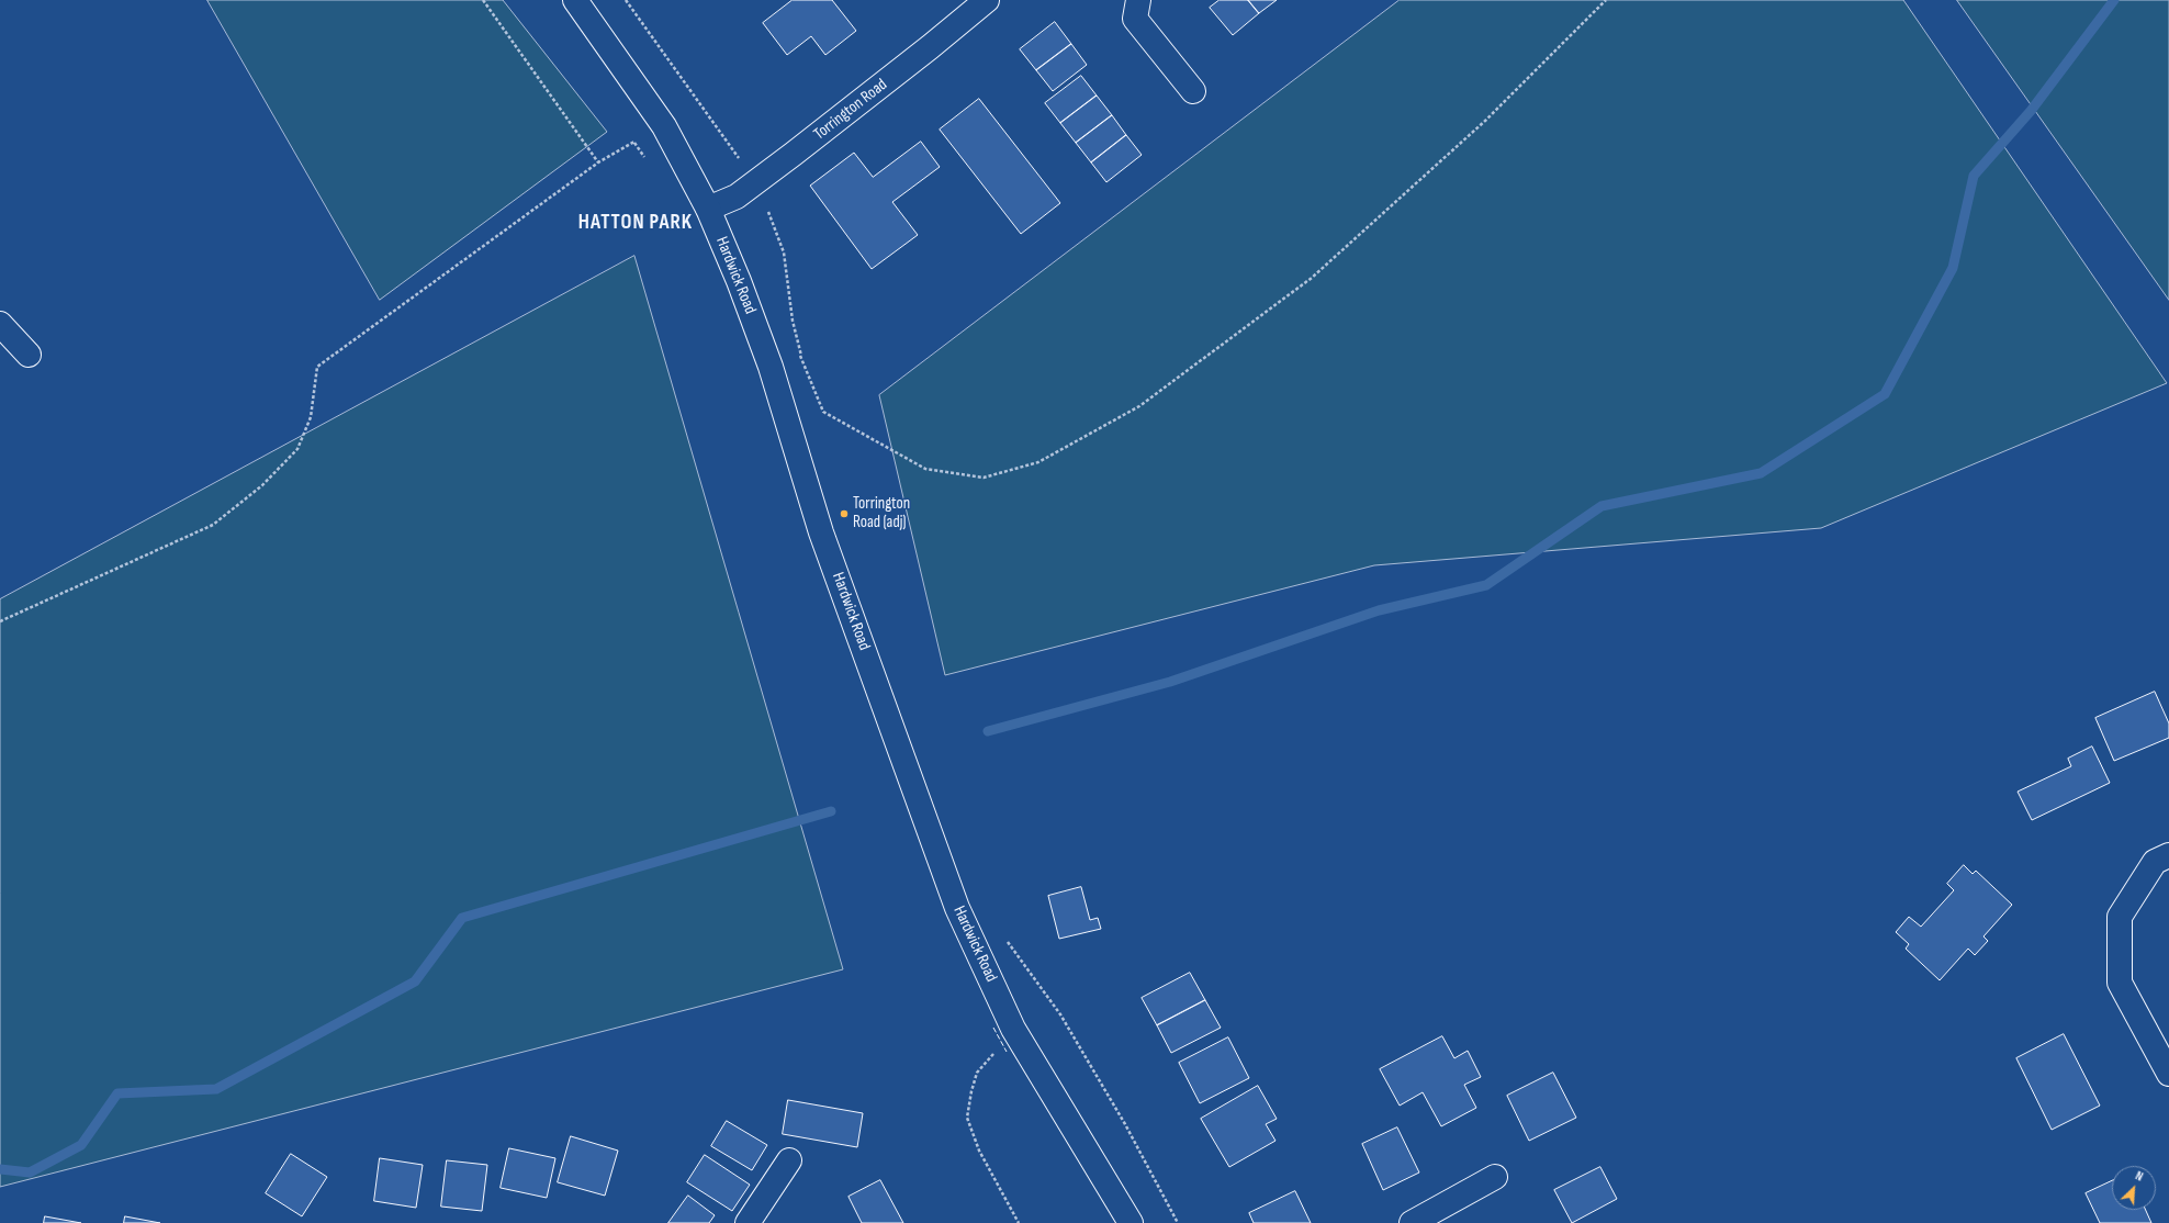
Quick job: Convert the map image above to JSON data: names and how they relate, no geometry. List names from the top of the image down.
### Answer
{
  "streets": {
    "street": ["Torrington Road", "Hardwick Road"]
  },
  "crossings": [
    ["Torrington Road", "Hardwick Road"]
  ],
  "districts": ["HATTON PARK"],
  "places": ["Torrington Road (adj)"],
  "north": "top right"
}
